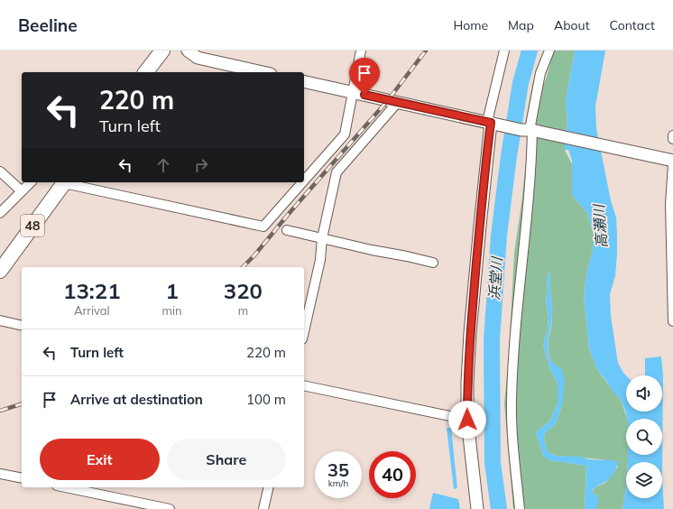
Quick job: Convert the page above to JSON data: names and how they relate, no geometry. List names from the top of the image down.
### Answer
{
  "streets": {
    "main road": ["48"]
  },
  "water": ["高瀬川", "浜堂川"],
  "page": {
    "header": "Beeline",
    "nav": [
      "Home",
      "Map",
      "About",
      "Contact"
    ],
    "turn": ["220 m", "Turn left"],
    "eta": [
      "13:21",
      "Arrival",
      "1",
      "min",
      "320",
      "m"
    ],
    "list": [
      {
        "name": "Turn left",
        "value": "220 m"
      },
      {
        "name": "Arrive at destination",
        "value": "100 m"
      }
    ],
    "buttons": ["Exit", "Share"],
    "speed": "35 km/h",
    "limit": "40"
  }
}
